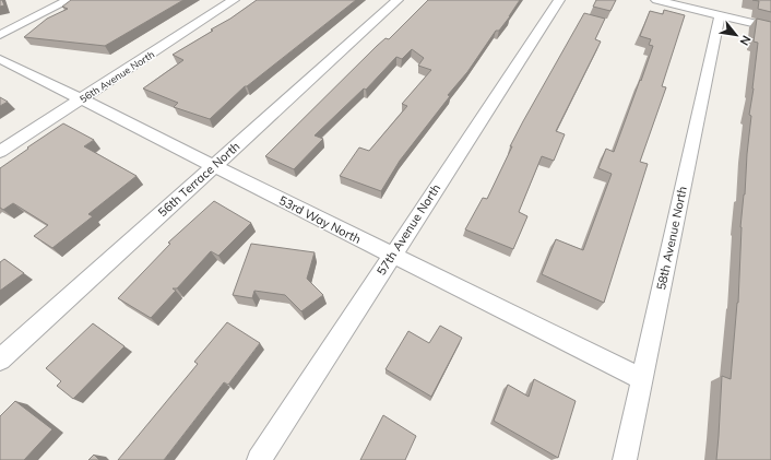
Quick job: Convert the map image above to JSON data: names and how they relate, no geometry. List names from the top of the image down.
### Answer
{
  "streets": {
    "street": [
      "56th Avenue North",
      "56th Terrace North",
      "53rd Way North",
      "57th Avenue North",
      "58th Avenue North"
    ]
  },
  "crossings": [
    ["56th Avenue North", "53rd Way North"],
    ["56th Terrace North", "53rd Way North"],
    ["53rd Way North", "57th Avenue North"],
    ["53rd Way North", "58th Avenue North"]
  ],
  "north": "bottom right"
}
